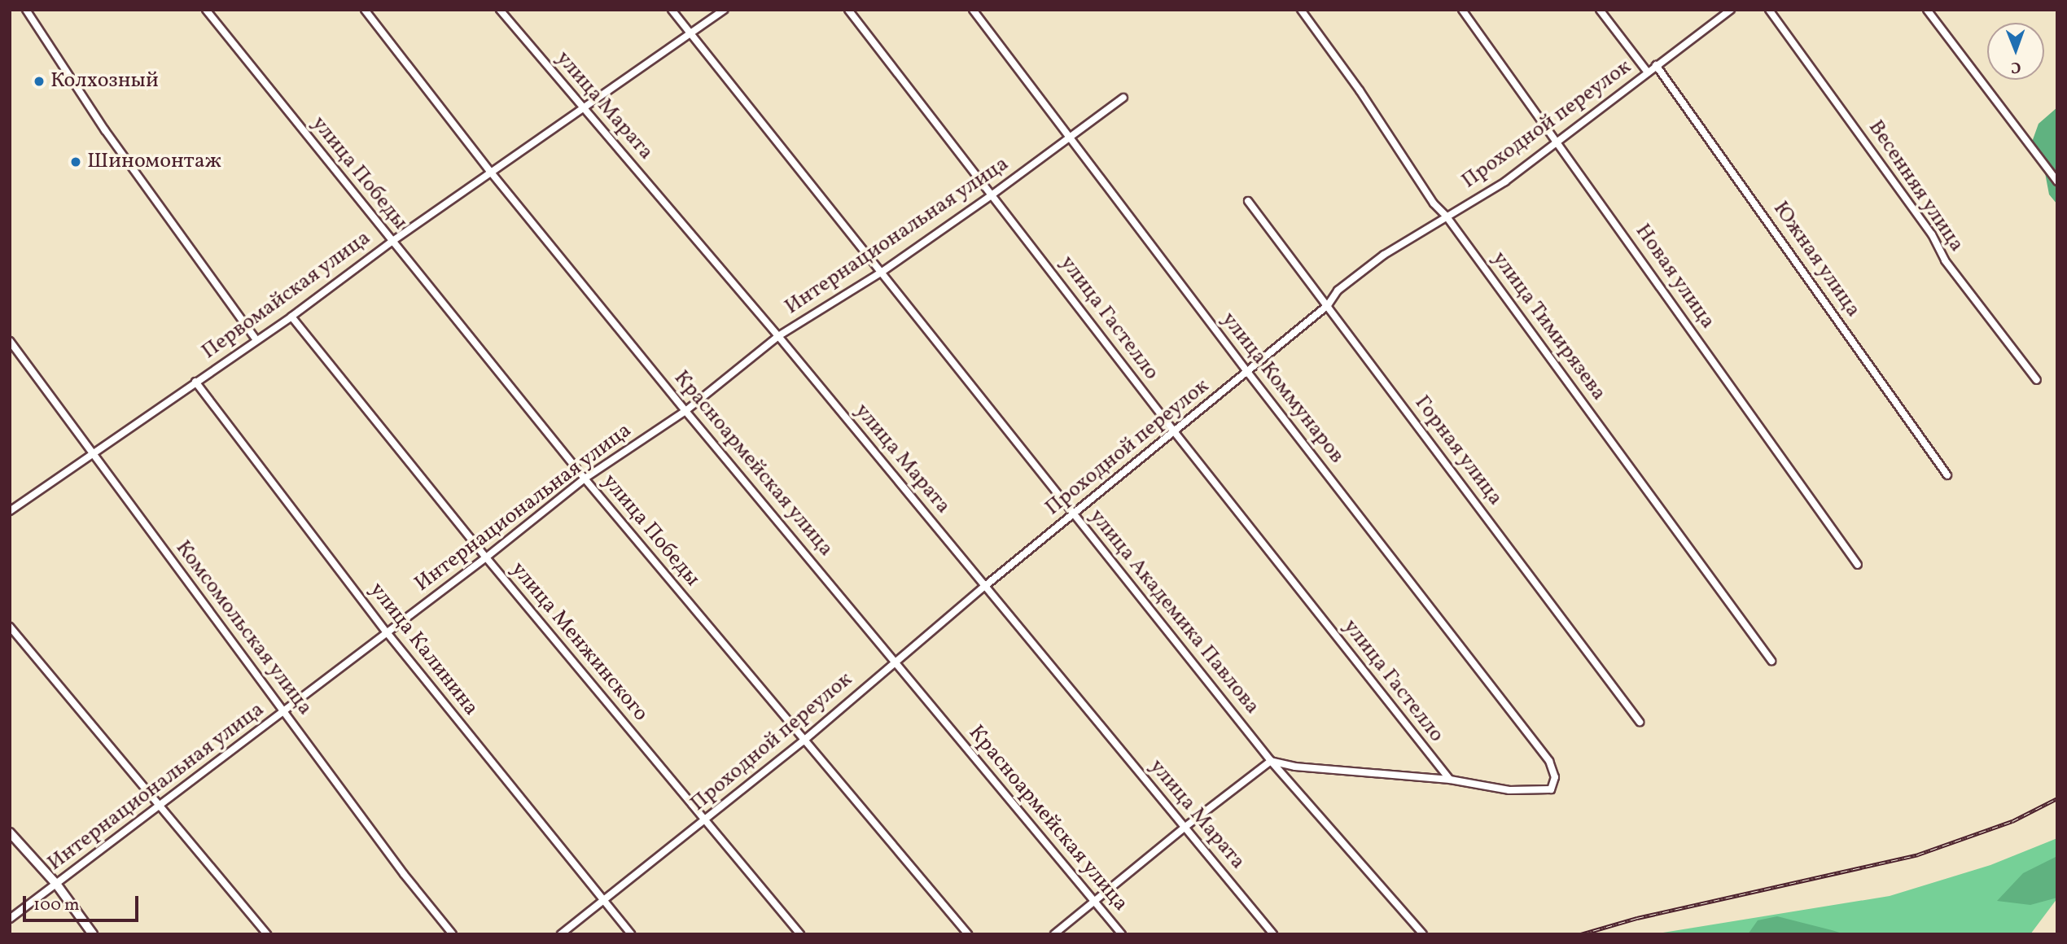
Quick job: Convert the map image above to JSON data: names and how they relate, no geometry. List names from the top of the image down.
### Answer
{
  "streets": {
    "street": [
      "улица Марата",
      "Проходной переулок",
      "улица Победы",
      "Весенняя улица",
      "Интернациональная улица",
      "Южная улица",
      "Новая улица",
      "Первомайская улица",
      "улица Гастелло",
      "улица Тимирязева",
      "улица Коммунаров",
      "Горная улица",
      "Красноармейская улица",
      "улица Академика Павлова",
      "Комсомольская улица",
      "улица Менжинского",
      "улица Калинина"
    ]
  },
  "crossings": [
    ["улица Марата", "Проходной переулок"],
    ["улица Марата", "Интернациональная улица"],
    ["улица Марата", "Первомайская улица"],
    ["Проходной переулок", "улица Победы"],
    ["Проходной переулок", "Южная улица"],
    ["Проходной переулок", "Новая улица"],
    ["Проходной переулок", "улица Гастелло"],
    ["Проходной переулок", "улица Тимирязева"],
    ["Проходной переулок", "улица Коммунаров"],
    ["Проходной переулок", "Горная улица"],
    ["Проходной переулок", "Красноармейская улица"],
    ["Проходной переулок", "улица Академика Павлова"],
    ["Проходной переулок", "улица Менжинского"],
    ["Проходной переулок", "улица Калинина"],
    ["улица Победы", "Интернациональная улица"],
    ["улица Победы", "Первомайская улица"],
    ["Интернациональная улица", "улица Гастелло"],
    ["Интернациональная улица", "улица Коммунаров"],
    ["Интернациональная улица", "Красноармейская улица"],
    ["Интернациональная улица", "улица Академика Павлова"],
    ["Интернациональная улица", "Комсомольская улица"],
    ["Интернациональная улица", "улица Менжинского"],
    ["Интернациональная улица", "улица Калинина"],
    ["Первомайская улица", "Красноармейская улица"],
    ["Первомайская улица", "улица Академика Павлова"],
    ["Первомайская улица", "Комсомольская улица"],
    ["Первомайская улица", "улица Менжинского"],
    ["Первомайская улица", "улица Калинина"],
    ["улица Гастелло", "улица Коммунаров"]
  ],
  "places": ["Колхозный", "Шиномонтаж"],
  "scale_bar": "100 m",
  "north": "bottom"
}
